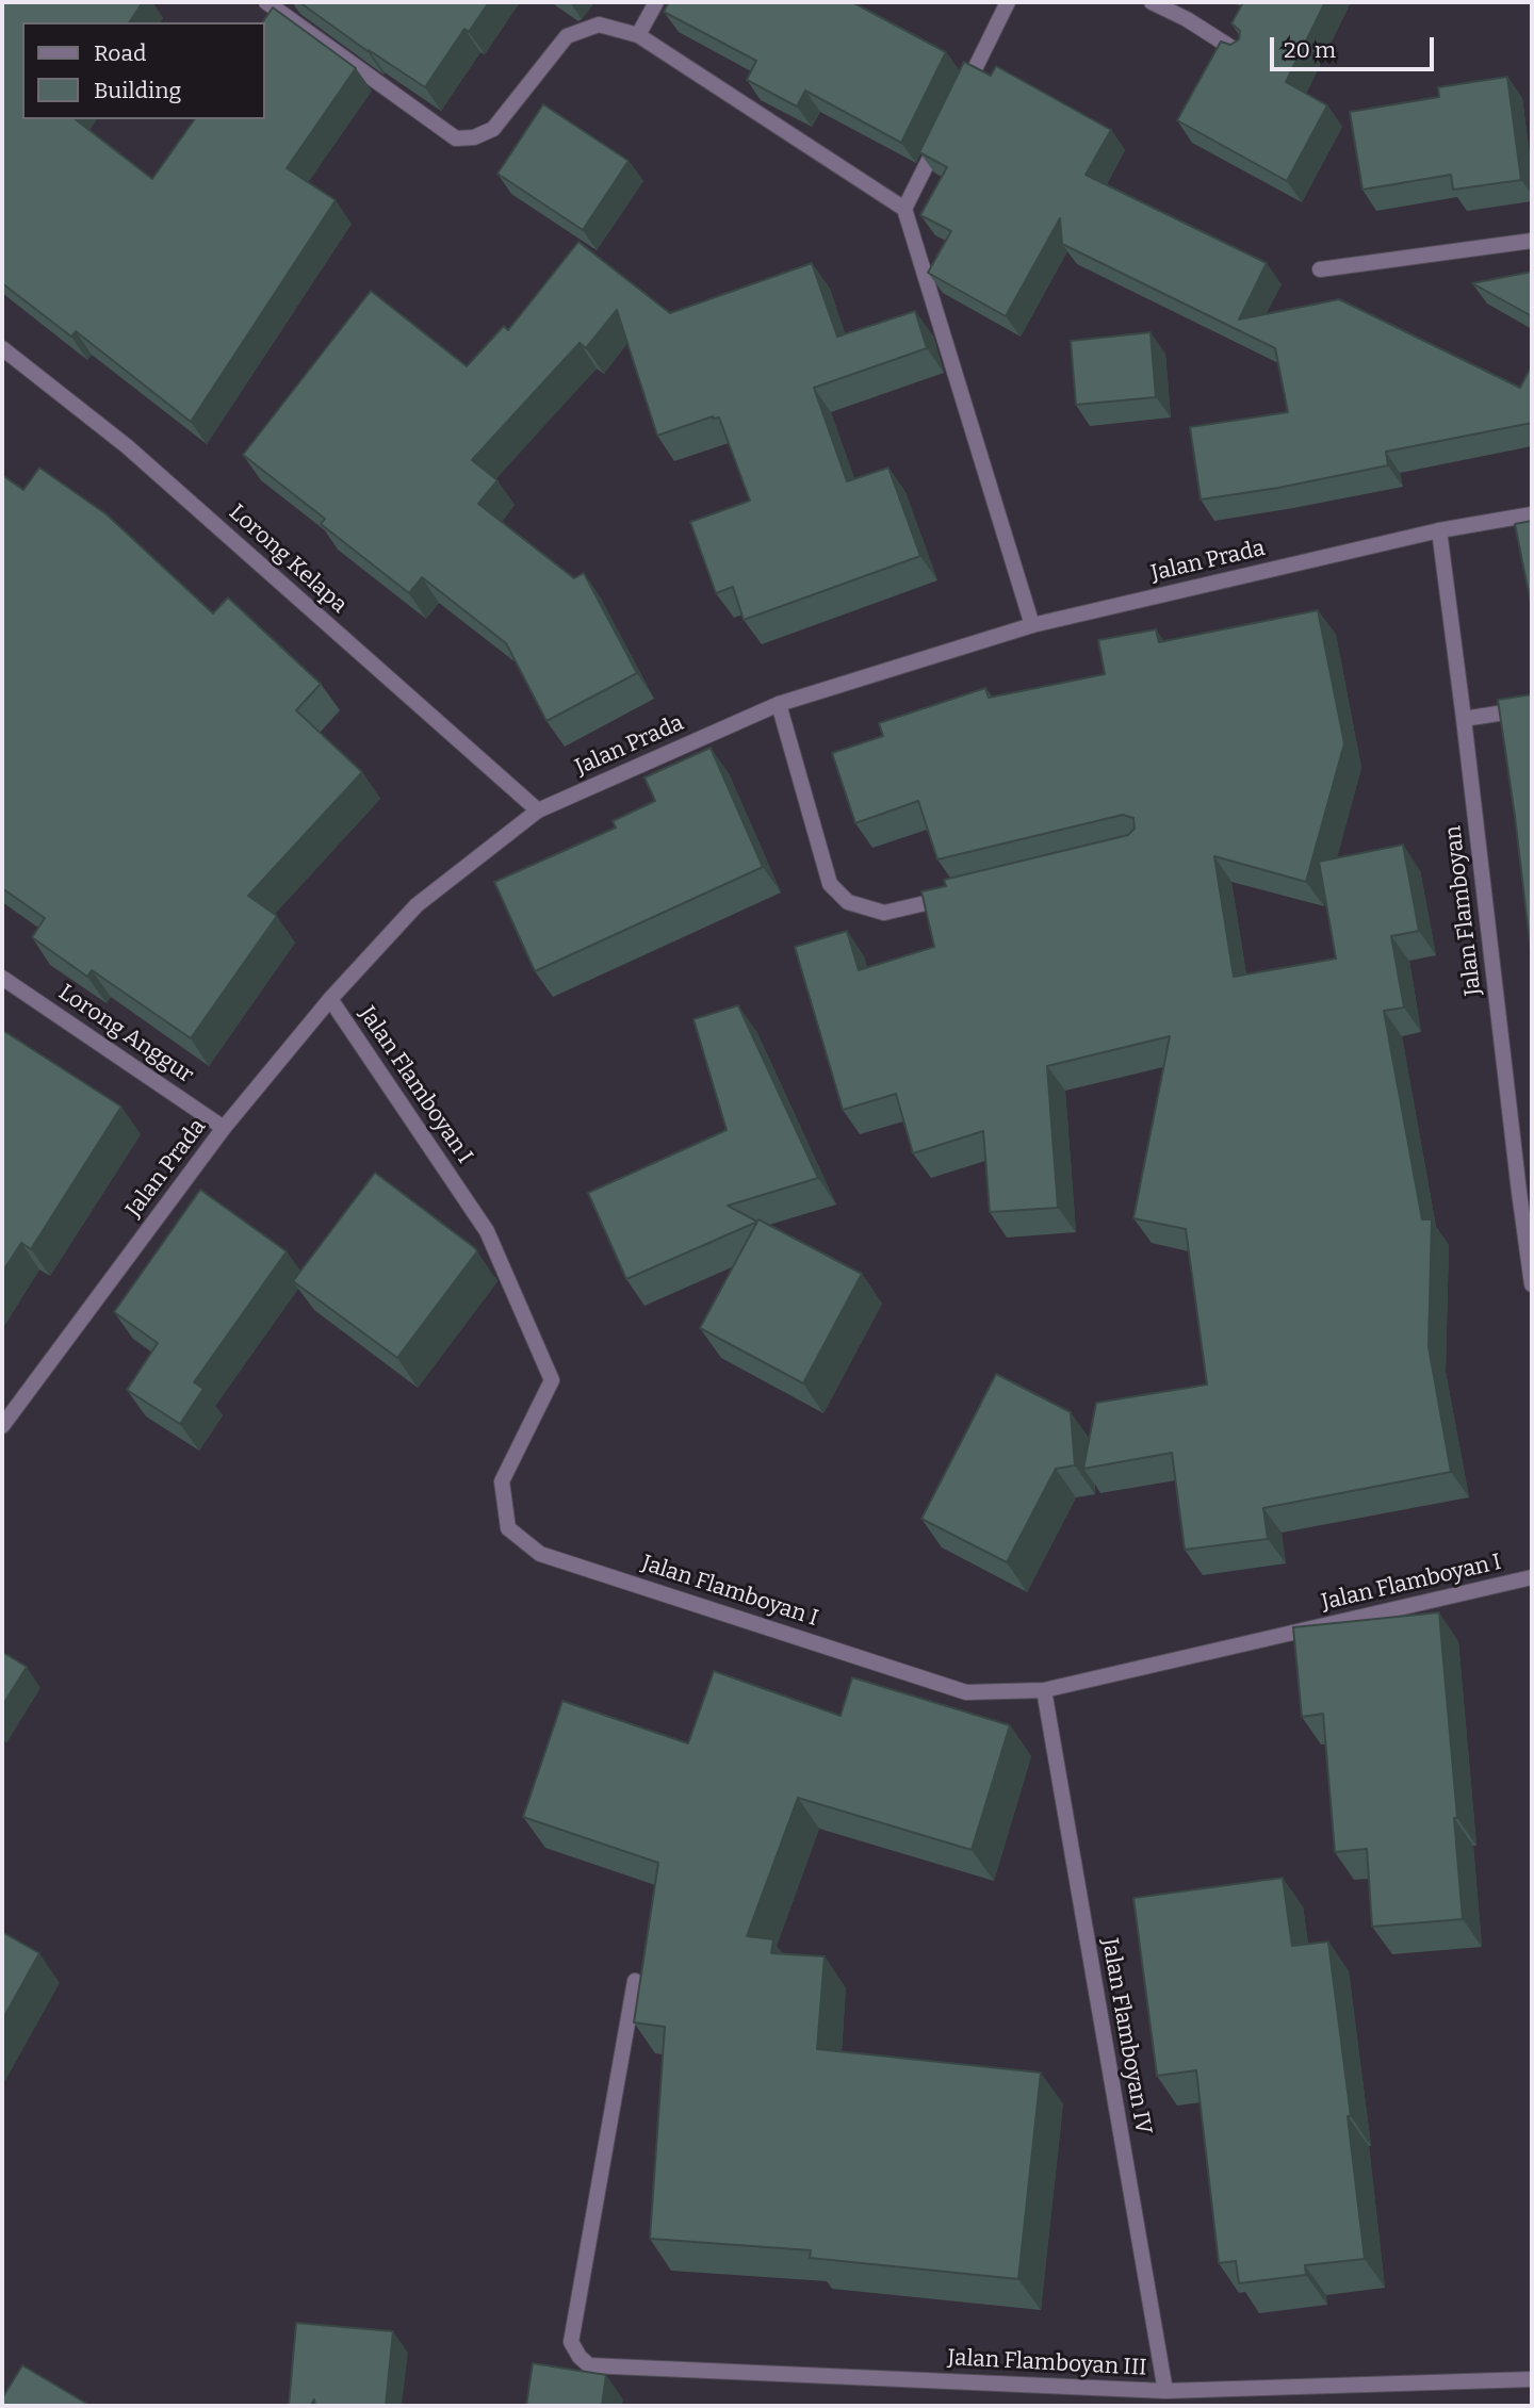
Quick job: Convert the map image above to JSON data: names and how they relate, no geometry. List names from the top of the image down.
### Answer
{
  "streets": {
    "street": [
      "Lorong Kelapa",
      "Jalan Prada",
      "Jalan Flamboyan",
      "Lorong Anggur",
      "Jalan Flamboyan I",
      "Jalan Flamboyan IV",
      "Jalan Flamboyan III"
    ]
  },
  "crossings": [
    ["Lorong Kelapa", "Jalan Prada"],
    ["Jalan Prada", "Jalan Flamboyan"],
    ["Jalan Prada", "Lorong Anggur"],
    ["Jalan Prada", "Jalan Flamboyan I"],
    ["Jalan Flamboyan I", "Jalan Flamboyan IV"],
    ["Jalan Flamboyan IV", "Jalan Flamboyan III"]
  ],
  "legend": ["Road", "Building"],
  "scale_bar": "20 m"
}
